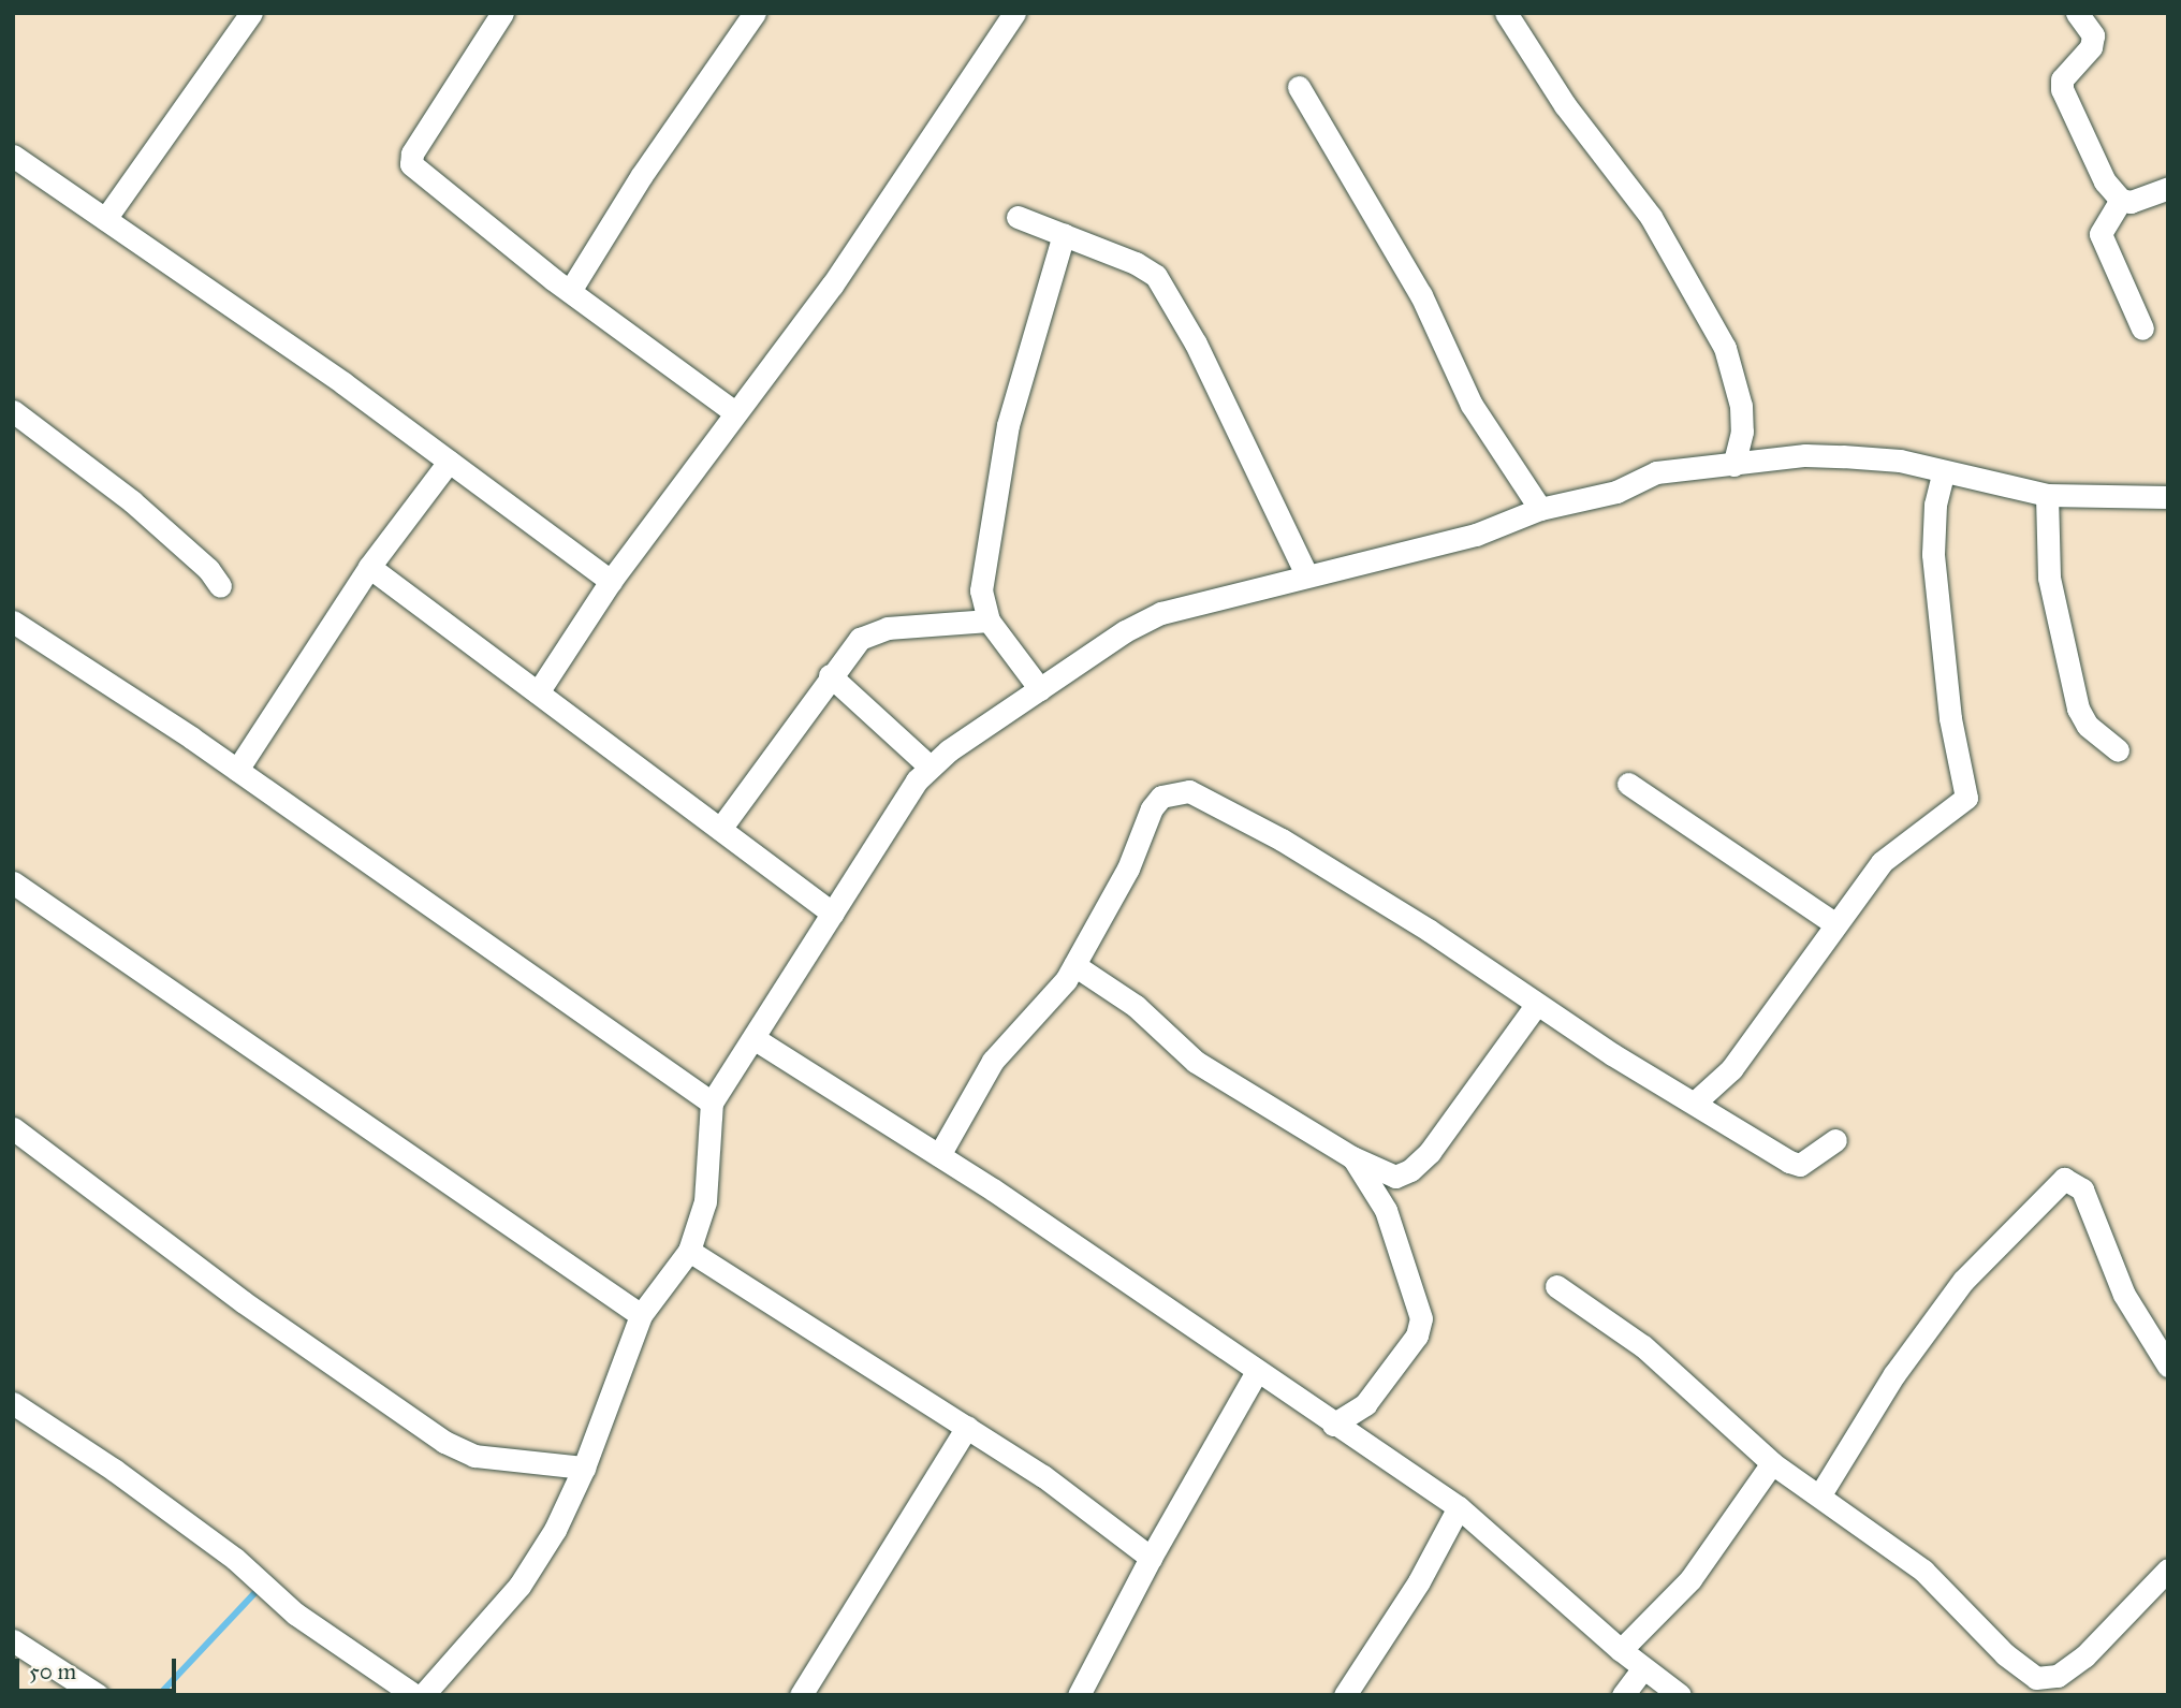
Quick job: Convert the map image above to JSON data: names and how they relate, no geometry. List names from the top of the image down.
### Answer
{
  "scale_bar": "50 m"
}
